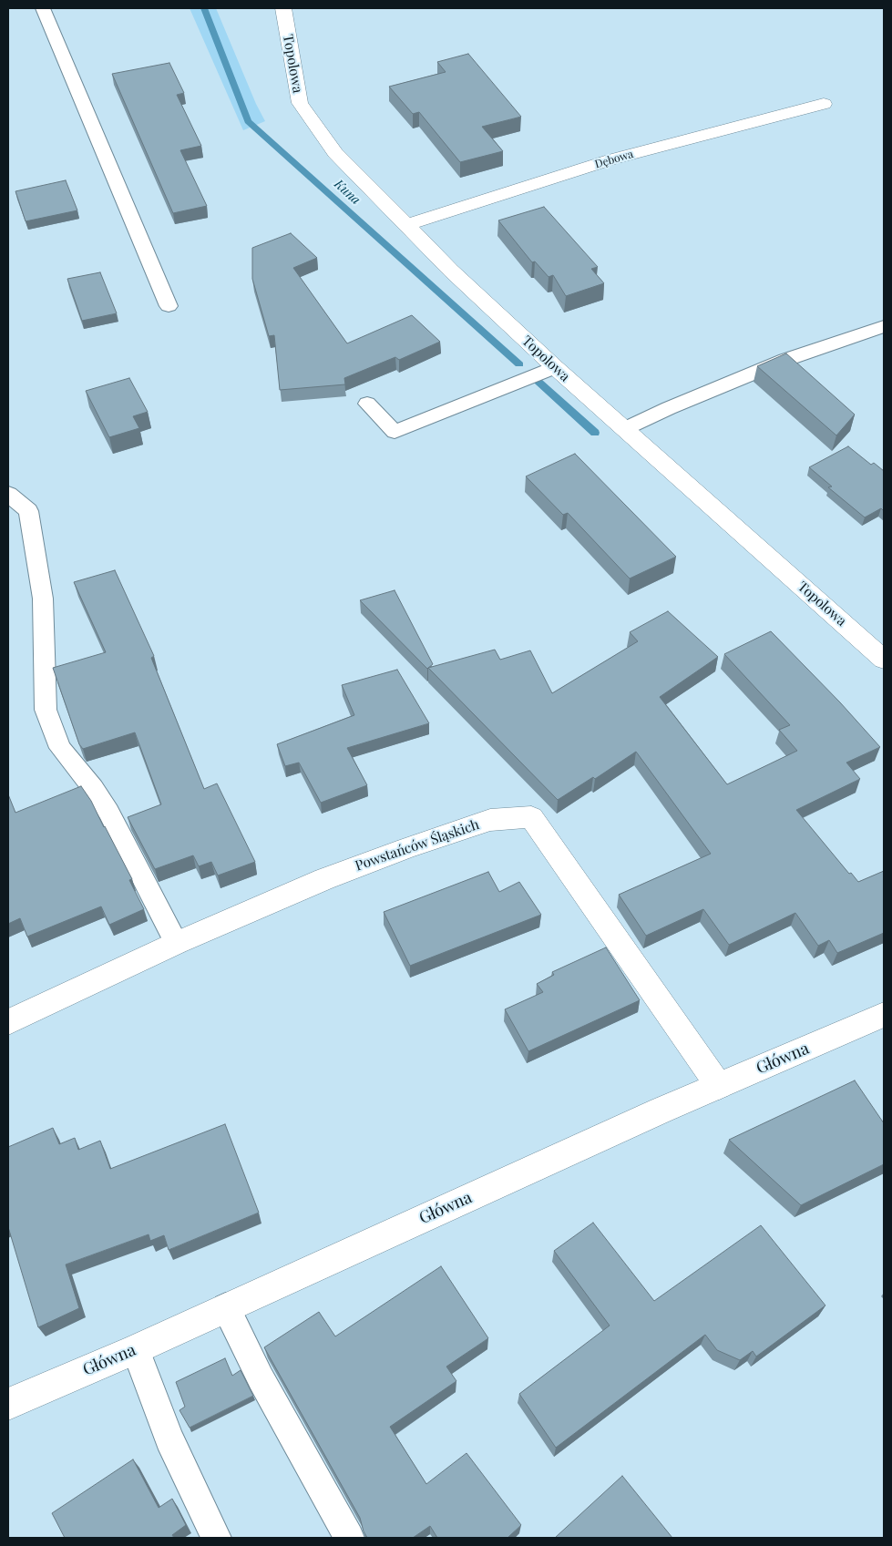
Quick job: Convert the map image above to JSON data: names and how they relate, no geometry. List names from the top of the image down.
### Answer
{
  "streets": {
    "street": [
      "Topolowa",
      "Dębowa",
      "Powstańców Śląskich",
      "Główna"
    ]
  },
  "crossings": [
    ["Topolowa", "Dębowa"],
    ["Powstańców Śląskich", "Główna"]
  ],
  "water": ["Kuna"]
}
